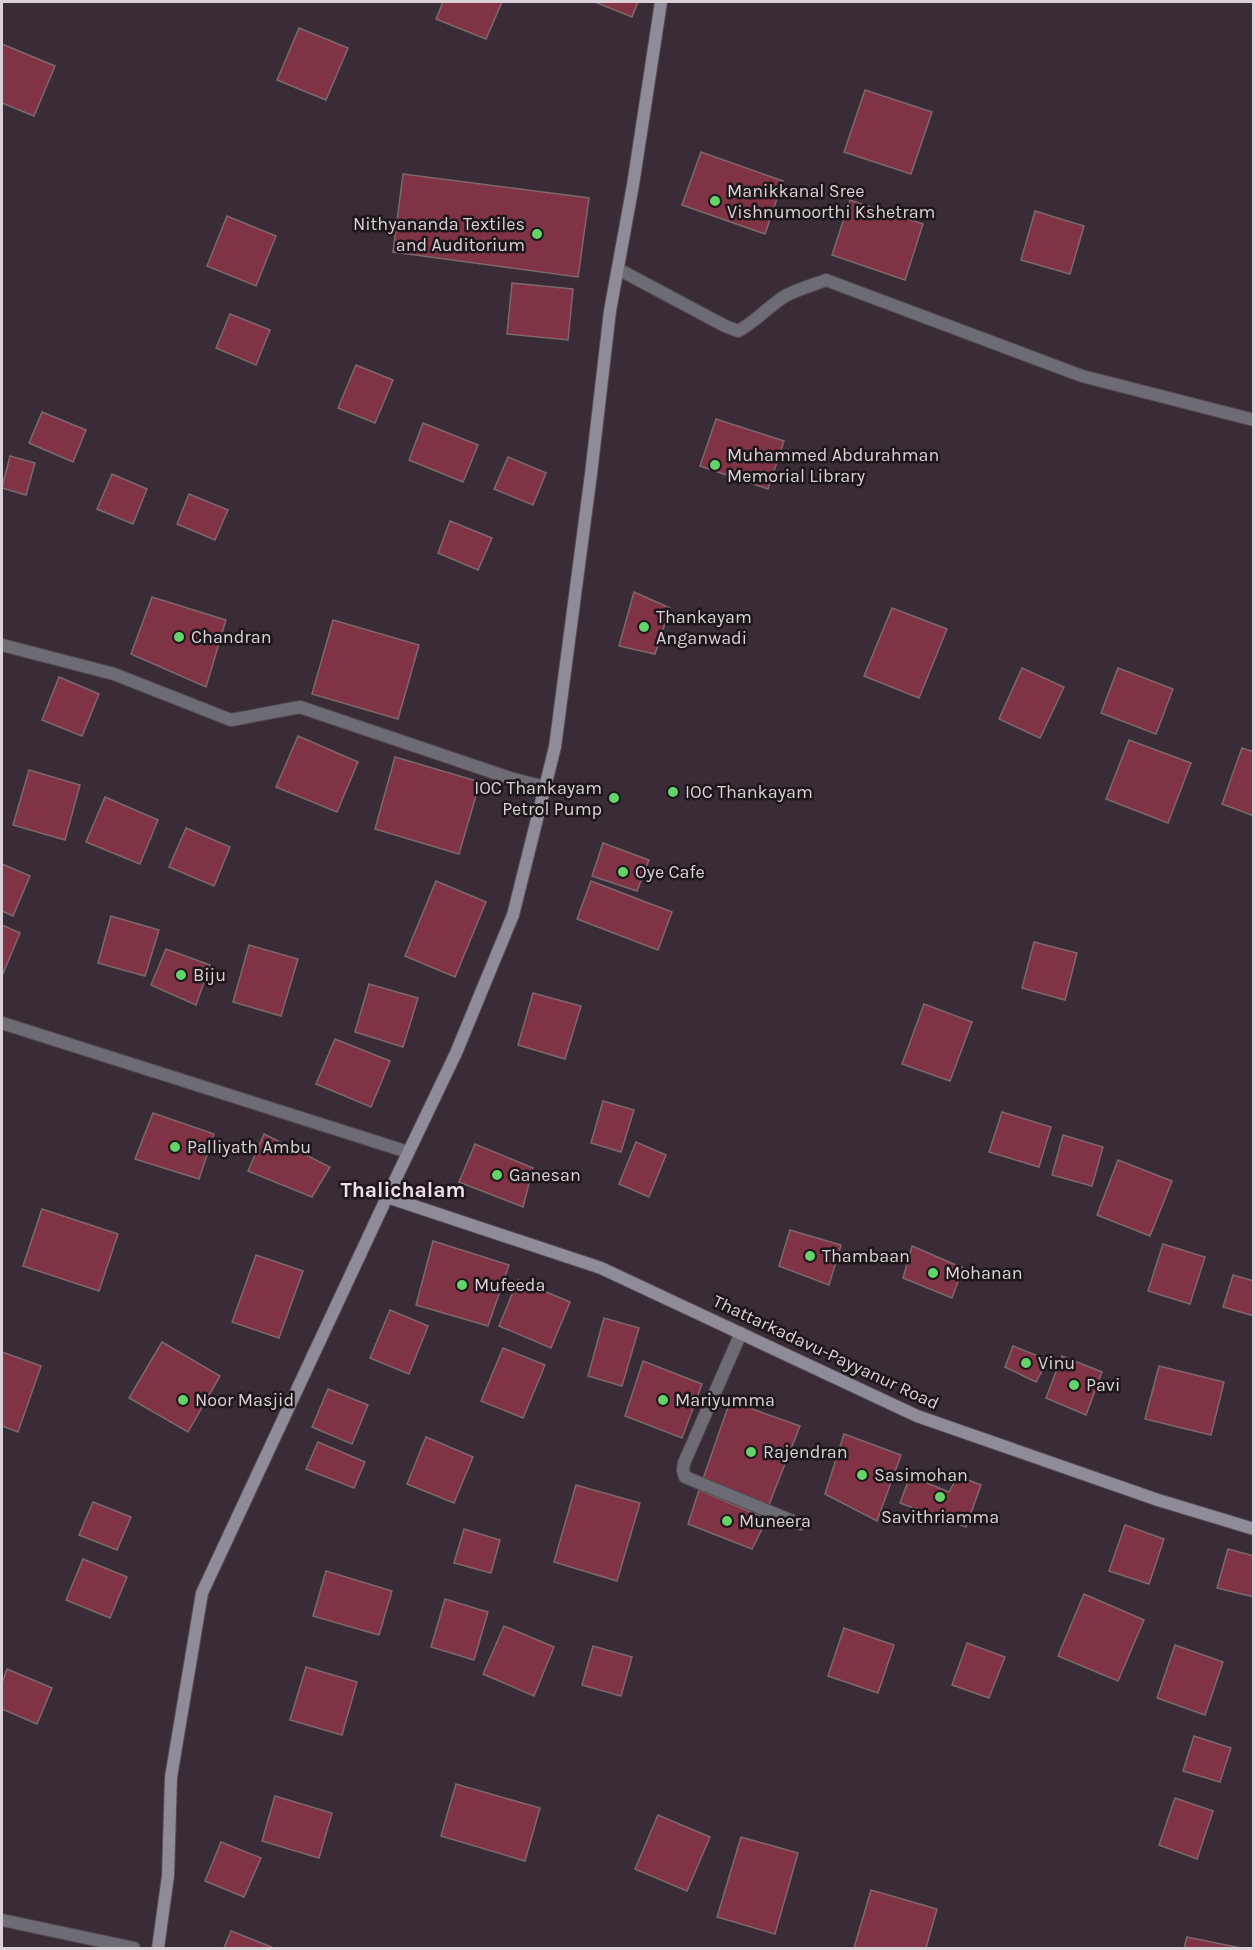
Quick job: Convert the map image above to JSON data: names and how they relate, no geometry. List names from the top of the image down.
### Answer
{
  "streets": {
    "main road": ["Thattarkadavu-Payyanur Road"]
  },
  "districts": ["Thalichalam"],
  "places": [
    "Manikkanal Sree Vishnumoorthi Kshetram",
    "Nithyananda Textiles and Auditorium",
    "Muhammed Abdurahman Memorial Library",
    "Thankayam Anganwadi",
    "Chandran",
    "IOC Thankayam",
    "IOC Thankayam Petrol Pump",
    "Oye Cafe",
    "Biju",
    "Palliyath Ambu",
    "Ganesan",
    "Thambaan",
    "Mohanan",
    "Mufeeda",
    "Vinu",
    "Pavi",
    "Noor Masjid",
    "Mariyumma",
    "Rajendran",
    "Sasimohan",
    "Savithriamma",
    "Muneera"
  ]
}
